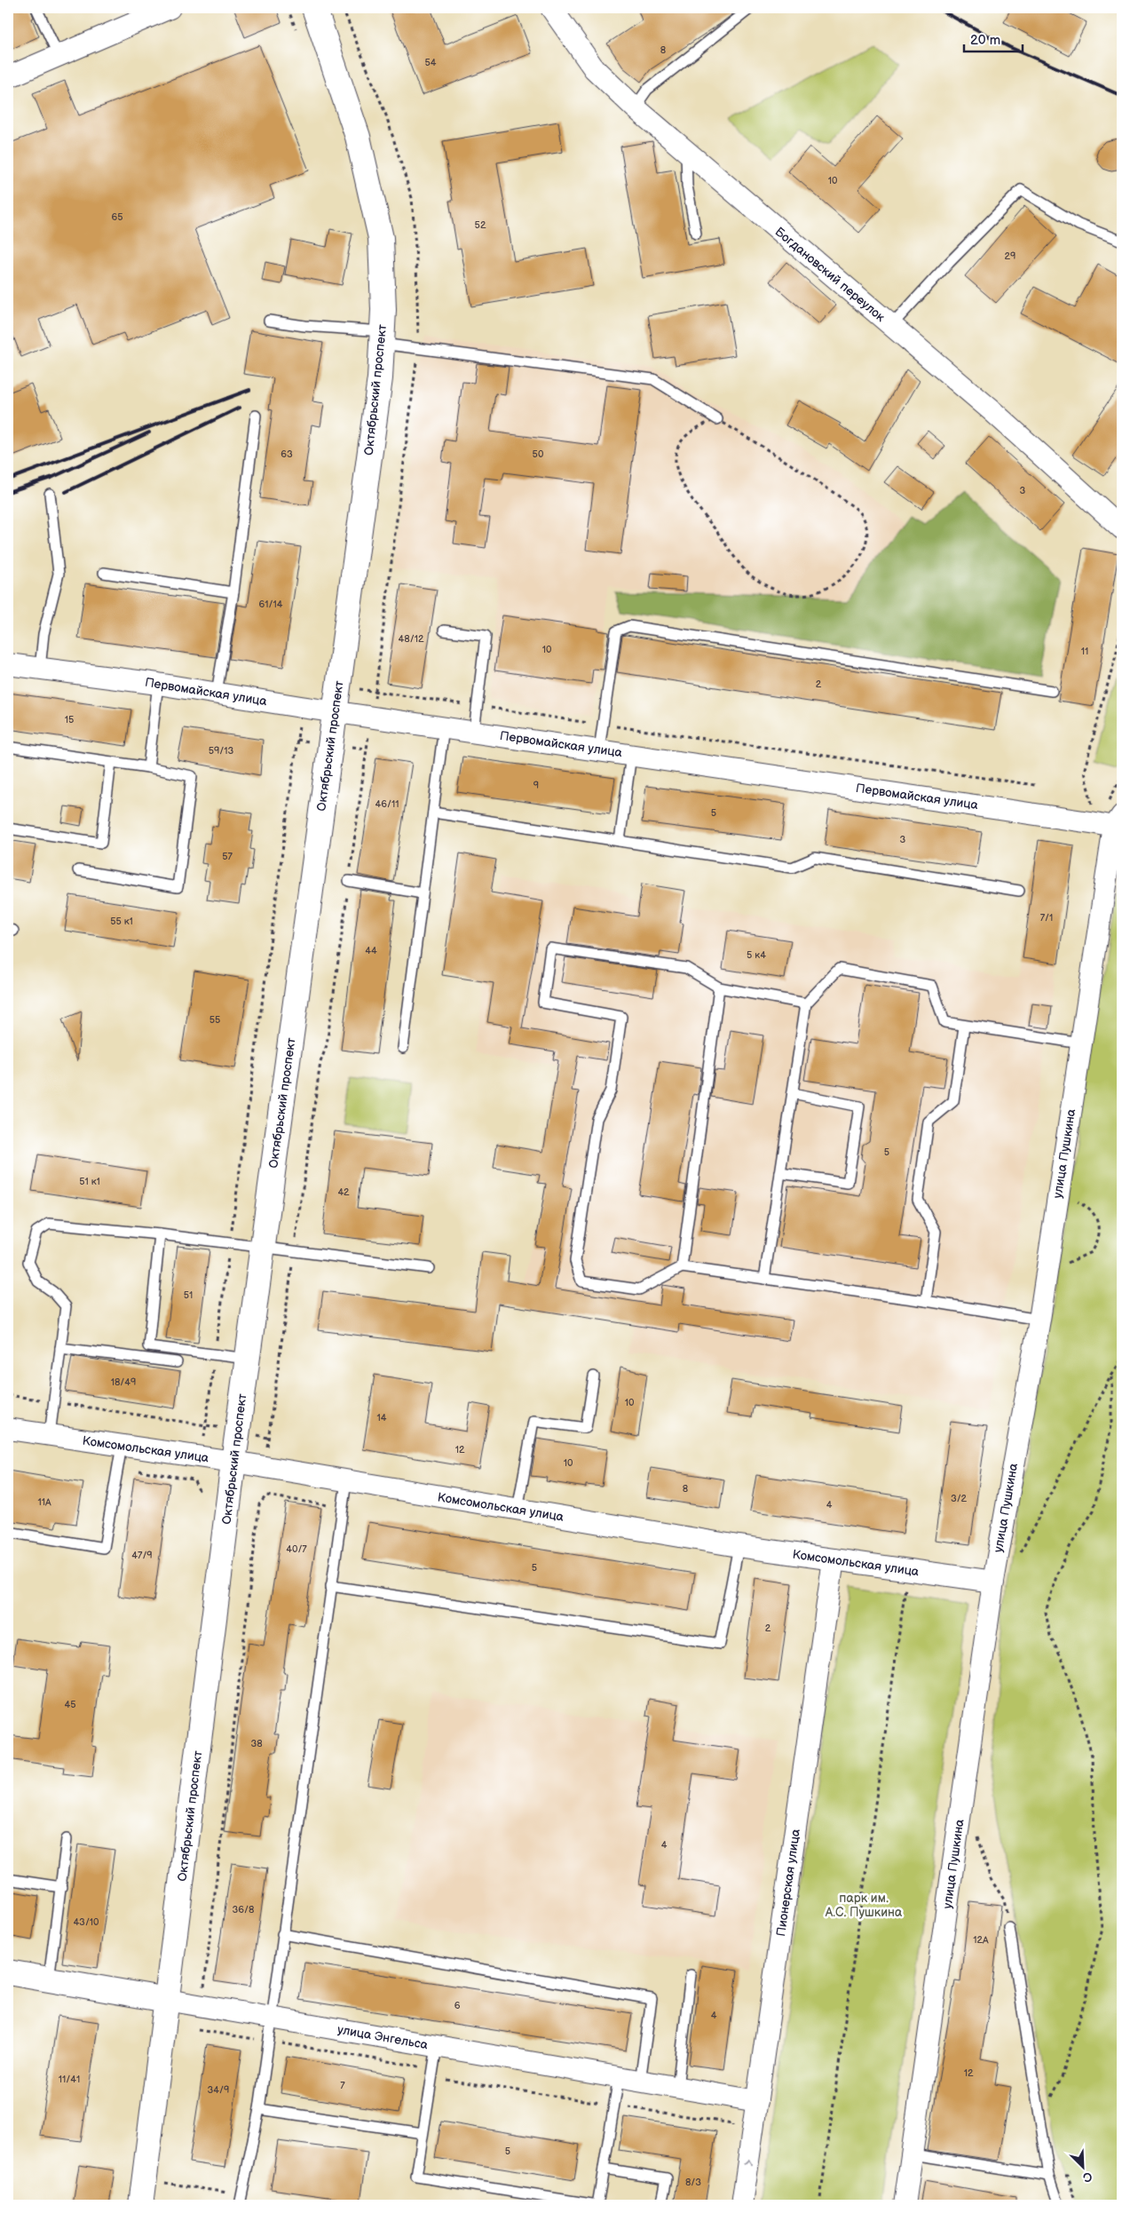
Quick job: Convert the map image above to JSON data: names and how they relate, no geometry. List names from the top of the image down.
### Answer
{
  "streets": {
    "main road": ["Октябрьский проспект", "улица Энгельса"],
    "street": [
      "Богдановский переулок",
      "Первомайская улица",
      "улица Пушкина",
      "Комсомольская улица",
      "Пионерская улица"
    ]
  },
  "crossings": [
    ["Октябрьский проспект", "Первомайская улица"],
    ["Октябрьский проспект", "Комсомольская улица"],
    ["Октябрьский проспект", "улица Энгельса"],
    ["Первомайская улица", "улица Пушкина"],
    ["улица Пушкина", "Комсомольская улица"],
    ["Комсомольская улица", "Пионерская улица"],
    ["Пионерская улица", "улица Энгельса"]
  ],
  "parks": ["парк им. А.С. Пушкина"],
  "house_numbers": [
    "8",
    "54",
    "10",
    "65",
    "52",
    "29",
    "63",
    "50",
    "3",
    "61/14",
    "48/12",
    "10",
    "11",
    "2",
    "15",
    "59/13",
    "9",
    "46/11",
    "5",
    "3",
    "57",
    "7/1",
    "55 к1",
    "44",
    "5 к4",
    "55",
    "5",
    "51 к1",
    "42",
    "51",
    "18/49",
    "10",
    "14",
    "12",
    "10",
    "8",
    "3/2",
    "11А",
    "4",
    "40/7",
    "47/9",
    "5",
    "2",
    "45",
    "38",
    "4",
    "36/8",
    "43/10",
    "12А",
    "6",
    "4",
    "12",
    "11/41",
    "7",
    "34/9",
    "5",
    "8/3"
  ],
  "scale_bar": "20 m",
  "north": "bottom right"
}
